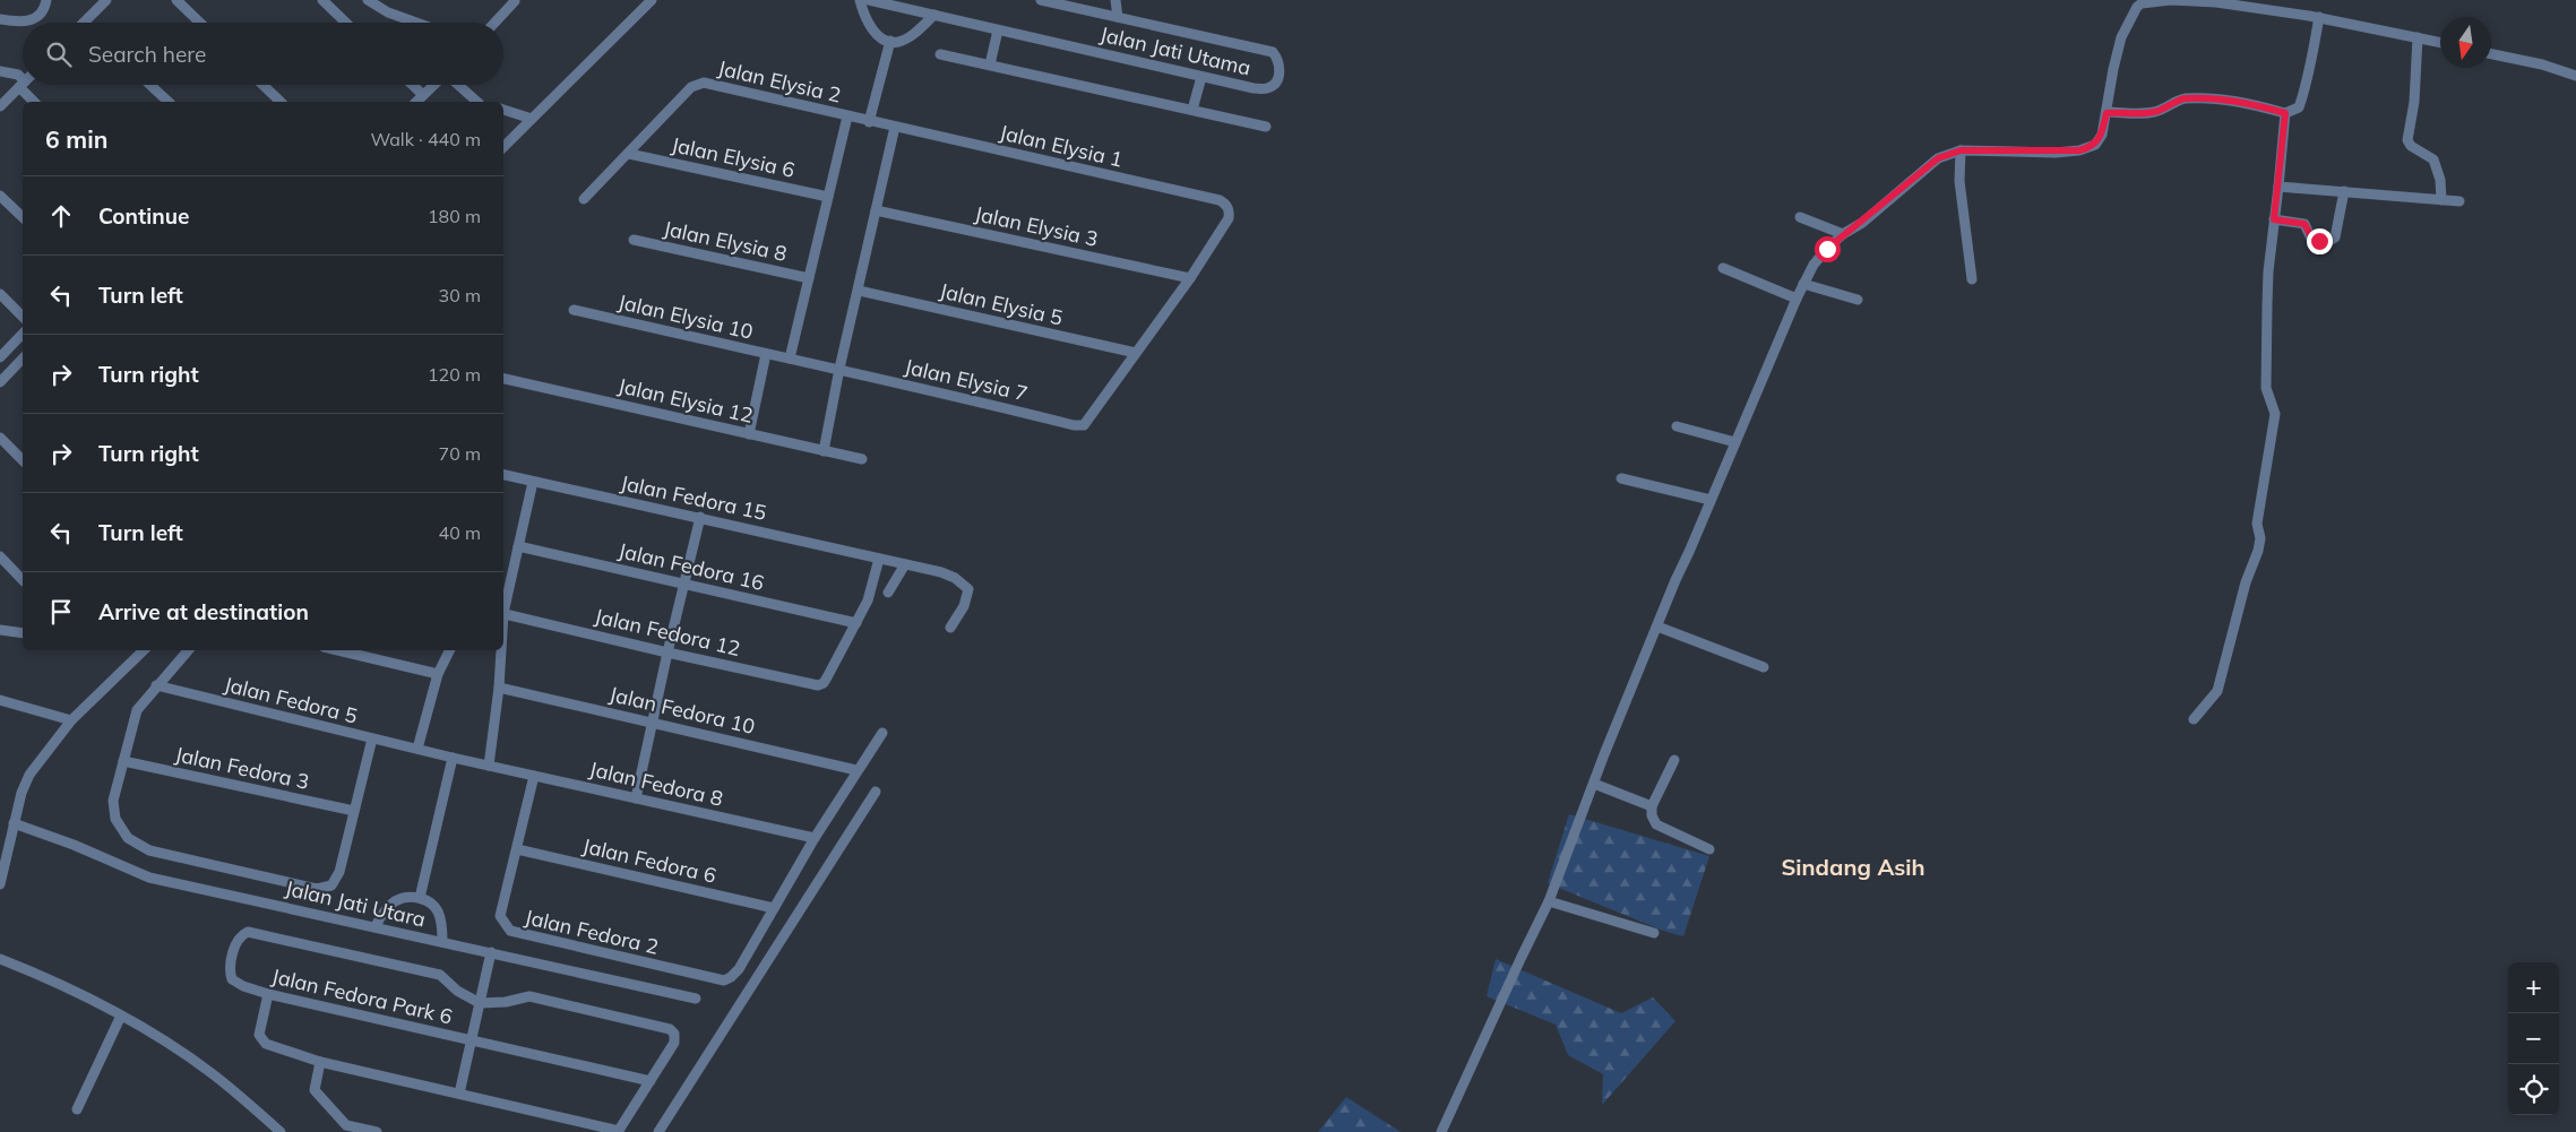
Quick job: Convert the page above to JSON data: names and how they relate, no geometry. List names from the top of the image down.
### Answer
{
  "streets": {
    "street": [
      "Jalan Jati Utama",
      "Jalan Elysia 2",
      "Jalan Elysia 1",
      "Jalan Elysia 6",
      "Jalan Elysia 3",
      "Jalan Elysia 8",
      "Jalan Elysia 5",
      "Jalan Elysia 10",
      "Jalan Elysia 7",
      "Jalan Elysia 12",
      "Jalan Fedora 15",
      "Jalan Fedora 16",
      "Jalan Fedora 12",
      "Jalan Fedora 5",
      "Jalan Fedora 10",
      "Jalan Fedora 3",
      "Jalan Fedora 8",
      "Jalan Fedora 6",
      "Jalan Jati Utara",
      "Jalan Fedora 2",
      "Jalan Fedora Park 6"
    ]
  },
  "crossings": [
    ["Jalan Elysia 2", "Jalan Elysia 1"],
    ["Jalan Elysia 2", "Jalan Elysia 6"],
    ["Jalan Elysia 1", "Jalan Elysia 3"],
    ["Jalan Elysia 5", "Jalan Elysia 7"],
    ["Jalan Elysia 10", "Jalan Elysia 7"],
    ["Jalan Fedora 16", "Jalan Fedora 12"],
    ["Jalan Fedora 5", "Jalan Fedora 8"],
    ["Jalan Fedora 8", "Jalan Fedora 2"],
    ["Jalan Fedora 6", "Jalan Fedora 2"]
  ],
  "districts": ["Sindang Asih"],
  "north": "bottom",
  "page": {
    "search": "Search here",
    "heading": ["6 min", "Walk · 440 m"],
    "list": [
      ["Continue", "180 m"],
      ["Turn left", "30 m"],
      ["Turn right", "120 m"],
      ["Turn right", "70 m"],
      ["Turn left", "40 m"],
      "Arrive at destination"
    ],
    "map_buttons": ["+", "−"]
  }
}
